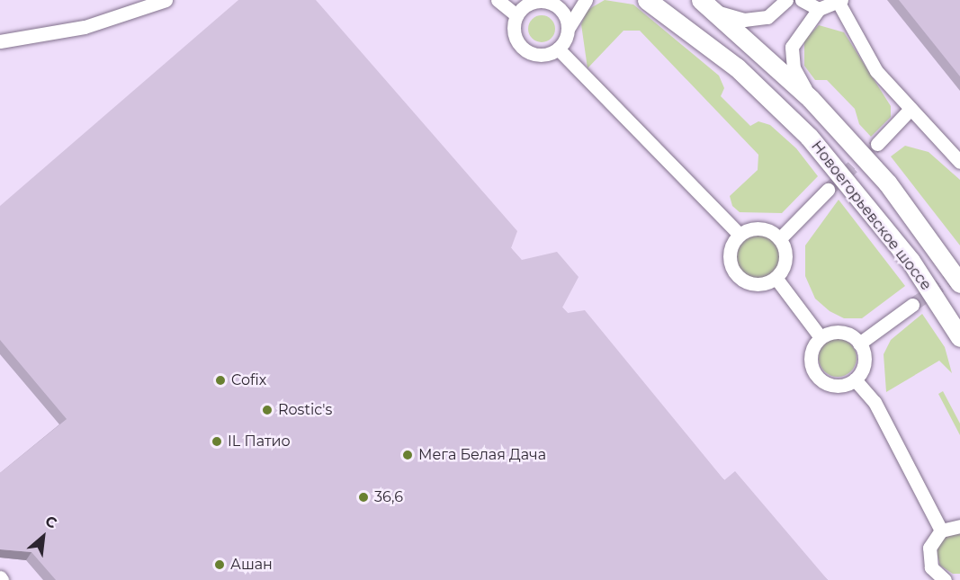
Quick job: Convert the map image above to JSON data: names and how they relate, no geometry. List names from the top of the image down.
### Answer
{
  "streets": {
    "main road": ["Новоегорьевское шоссе"]
  },
  "places": [
    "Cofix",
    "Rostic's",
    "IL Патио",
    "Мега Белая Дача",
    "36,6",
    "Ашан"
  ],
  "north": "top right"
}
